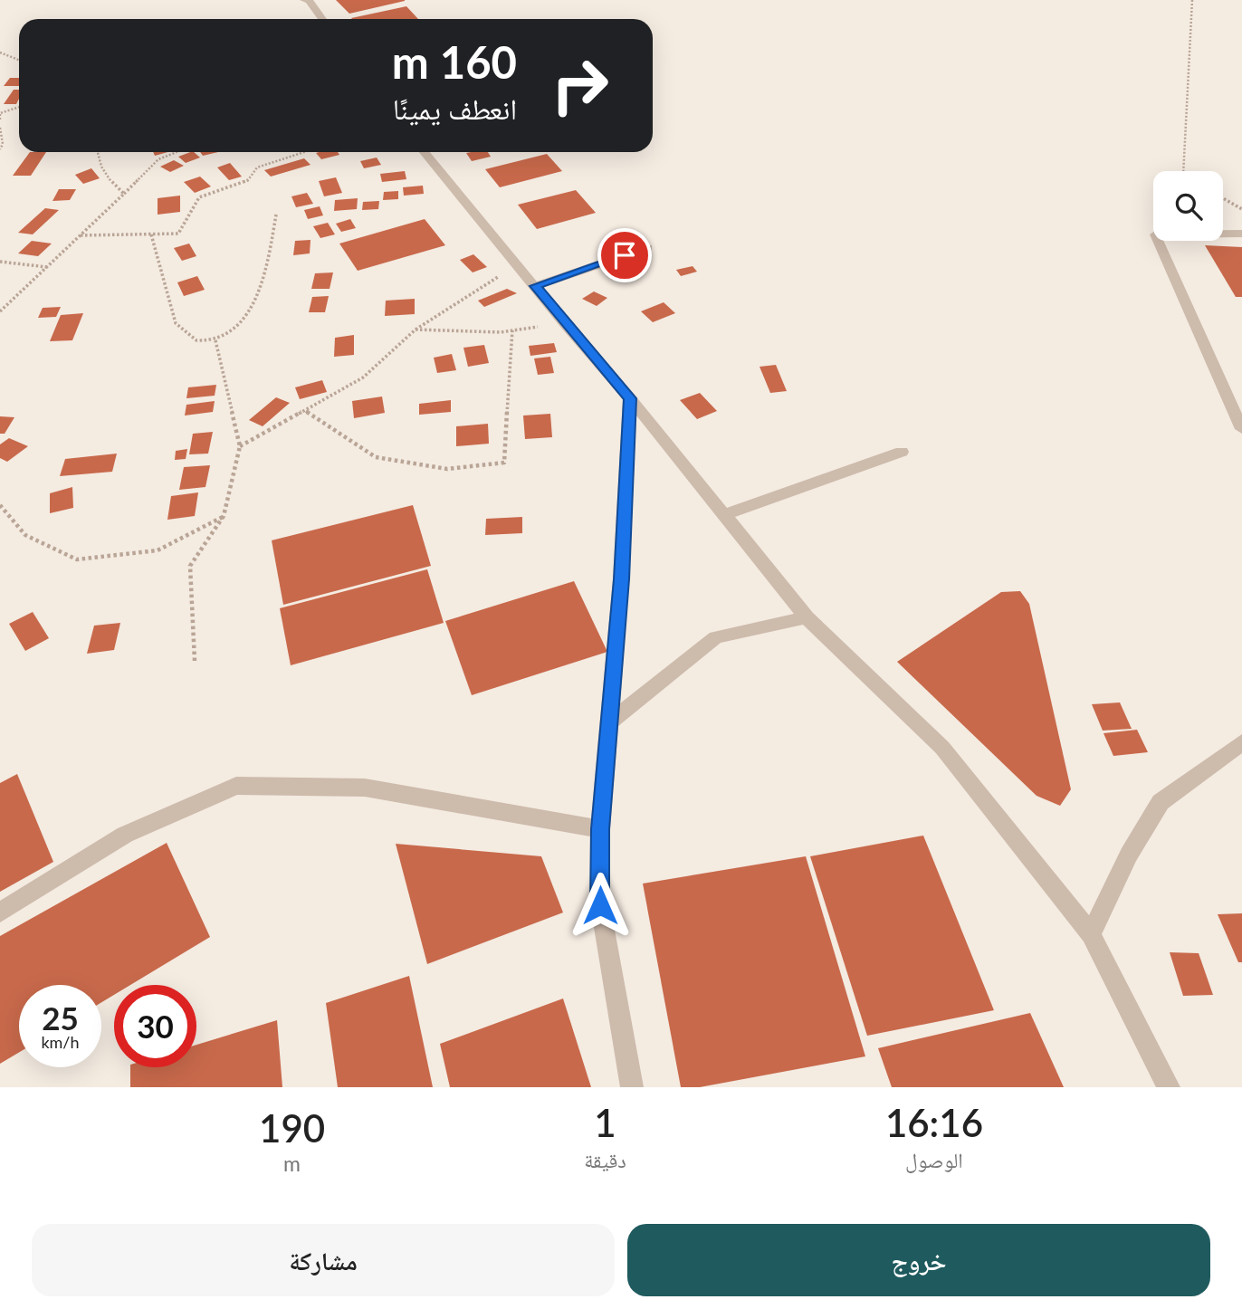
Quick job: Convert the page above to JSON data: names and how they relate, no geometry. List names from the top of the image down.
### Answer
{
  "page": {
    "turn": ["160 m", "انعطف يمينًا"],
    "speed": "25 km/h",
    "limit": "30",
    "eta": [
      "16:16",
      "الوصول",
      "1",
      "دقيقة",
      "190",
      "m"
    ],
    "buttons": ["خروج", "مشاركة"]
  }
}
